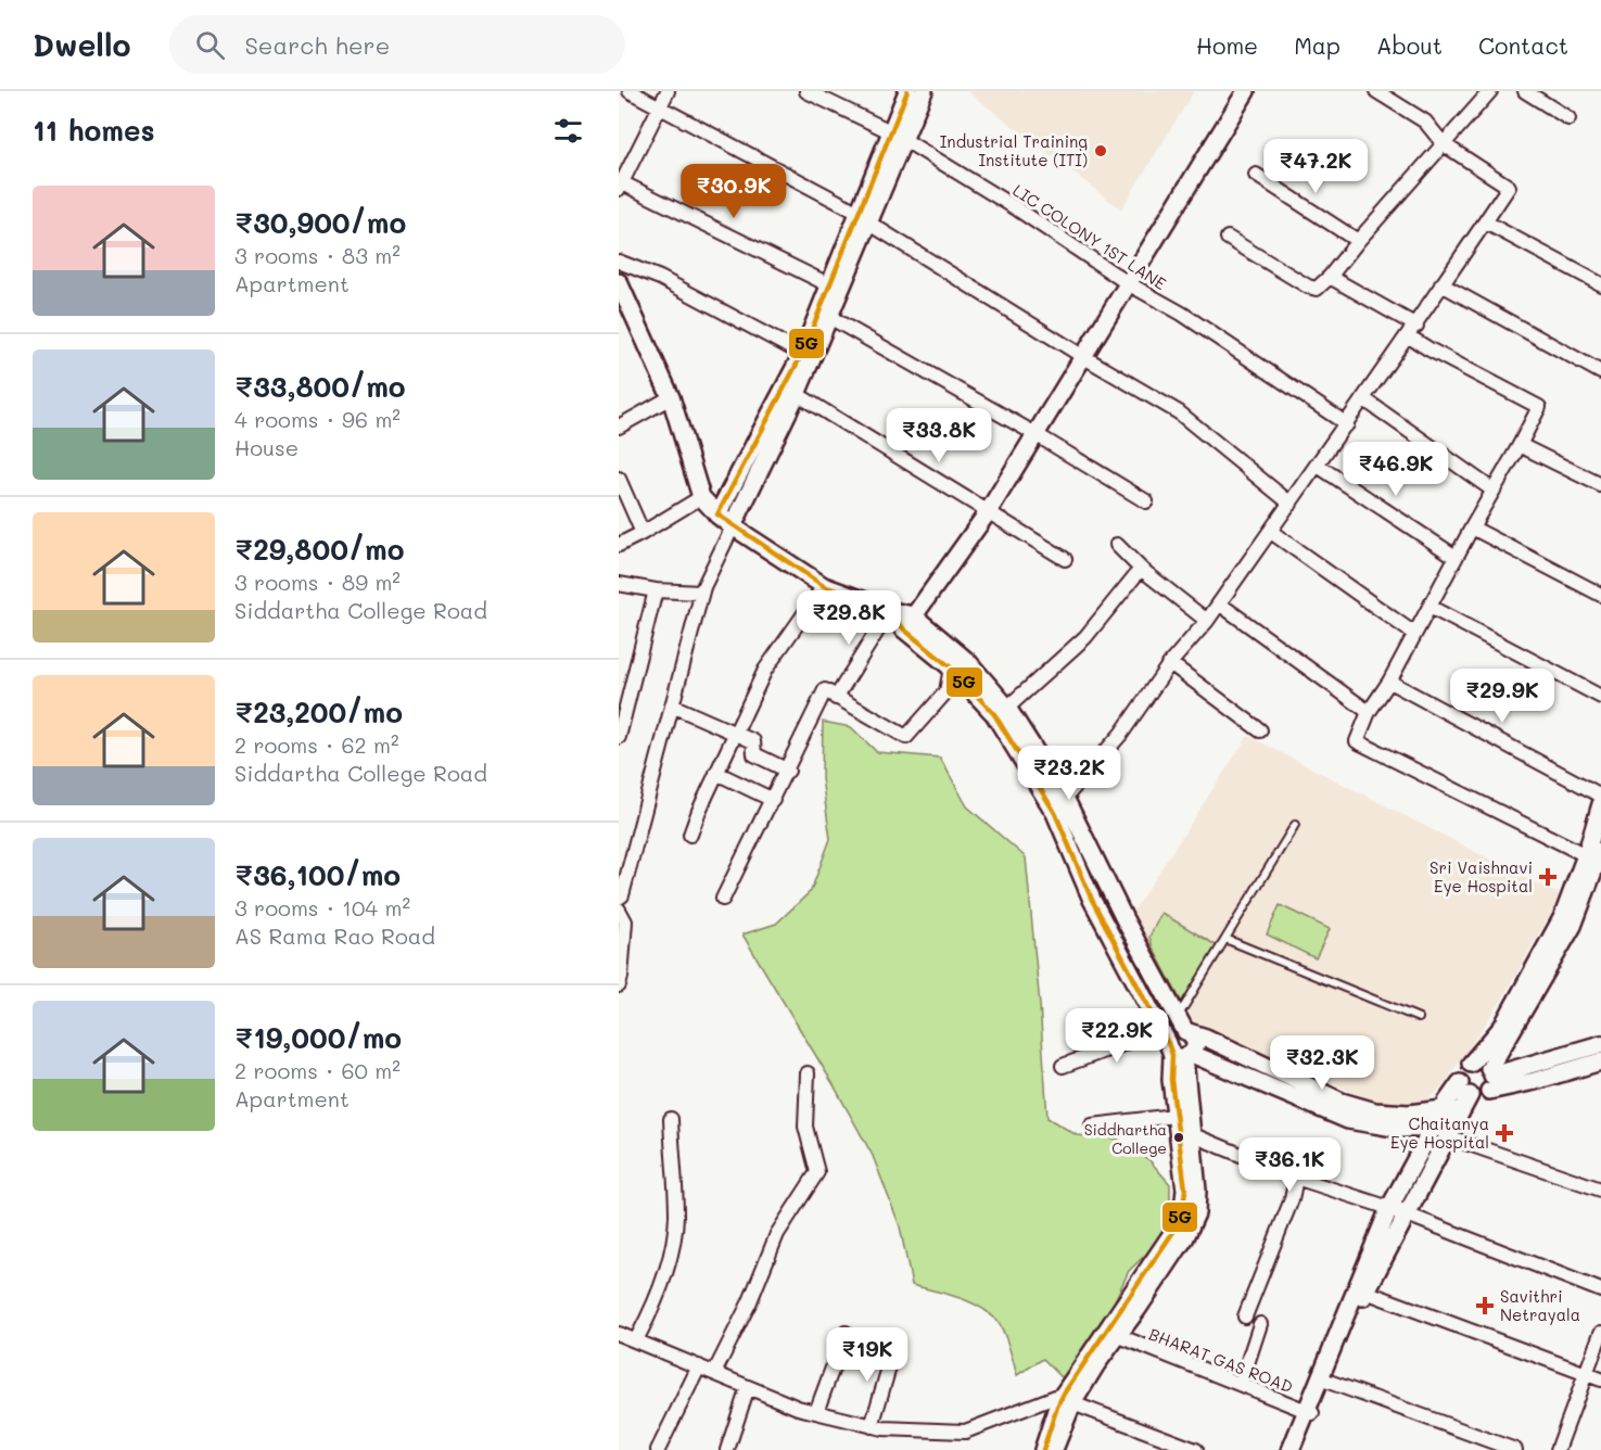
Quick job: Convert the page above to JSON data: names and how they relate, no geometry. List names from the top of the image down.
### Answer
{
  "streets": {
    "street": ["LIC COLONY 1ST LANE", "BHARAT GAS ROAD"]
  },
  "places": {
    "other": ["Industrial Training Institute (ITI)", "Siddhartha College"],
    "health": ["Sri Vaishnavi Eye Hospital", "Chaitanya Eye Hospital", "Savithri Netrayala"]
  },
  "lines": ["transit line 5G"],
  "page": {
    "header": "Dwello",
    "search": "Search here",
    "nav": [
      "Home",
      "Map",
      "About",
      "Contact"
    ],
    "heading": "11 homes",
    "price": [
      "₹47.2K",
      "₹30.9K",
      "₹33.8K",
      "₹46.9K",
      "₹29.8K",
      "₹29.9K",
      "₹23.2K",
      "₹22.9K",
      "₹32.3K",
      "₹36.1K",
      "₹19K"
    ],
    "list": [
      {
        "name": "₹30,900/mo",
        "note": "3 rooms · 83 m² · Apartment"
      },
      {
        "name": "₹33,800/mo",
        "note": "4 rooms · 96 m² · House"
      },
      {
        "name": "₹29,800/mo",
        "note": "3 rooms · 89 m² · Siddartha College Road"
      },
      {
        "name": "₹23,200/mo",
        "note": "2 rooms · 62 m² · Siddartha College Road"
      },
      {
        "name": "₹36,100/mo",
        "note": "3 rooms · 104 m² · AS Rama Rao Road"
      },
      {
        "name": "₹19,000/mo",
        "note": "2 rooms · 60 m² · Apartment"
      }
    ]
  }
}
